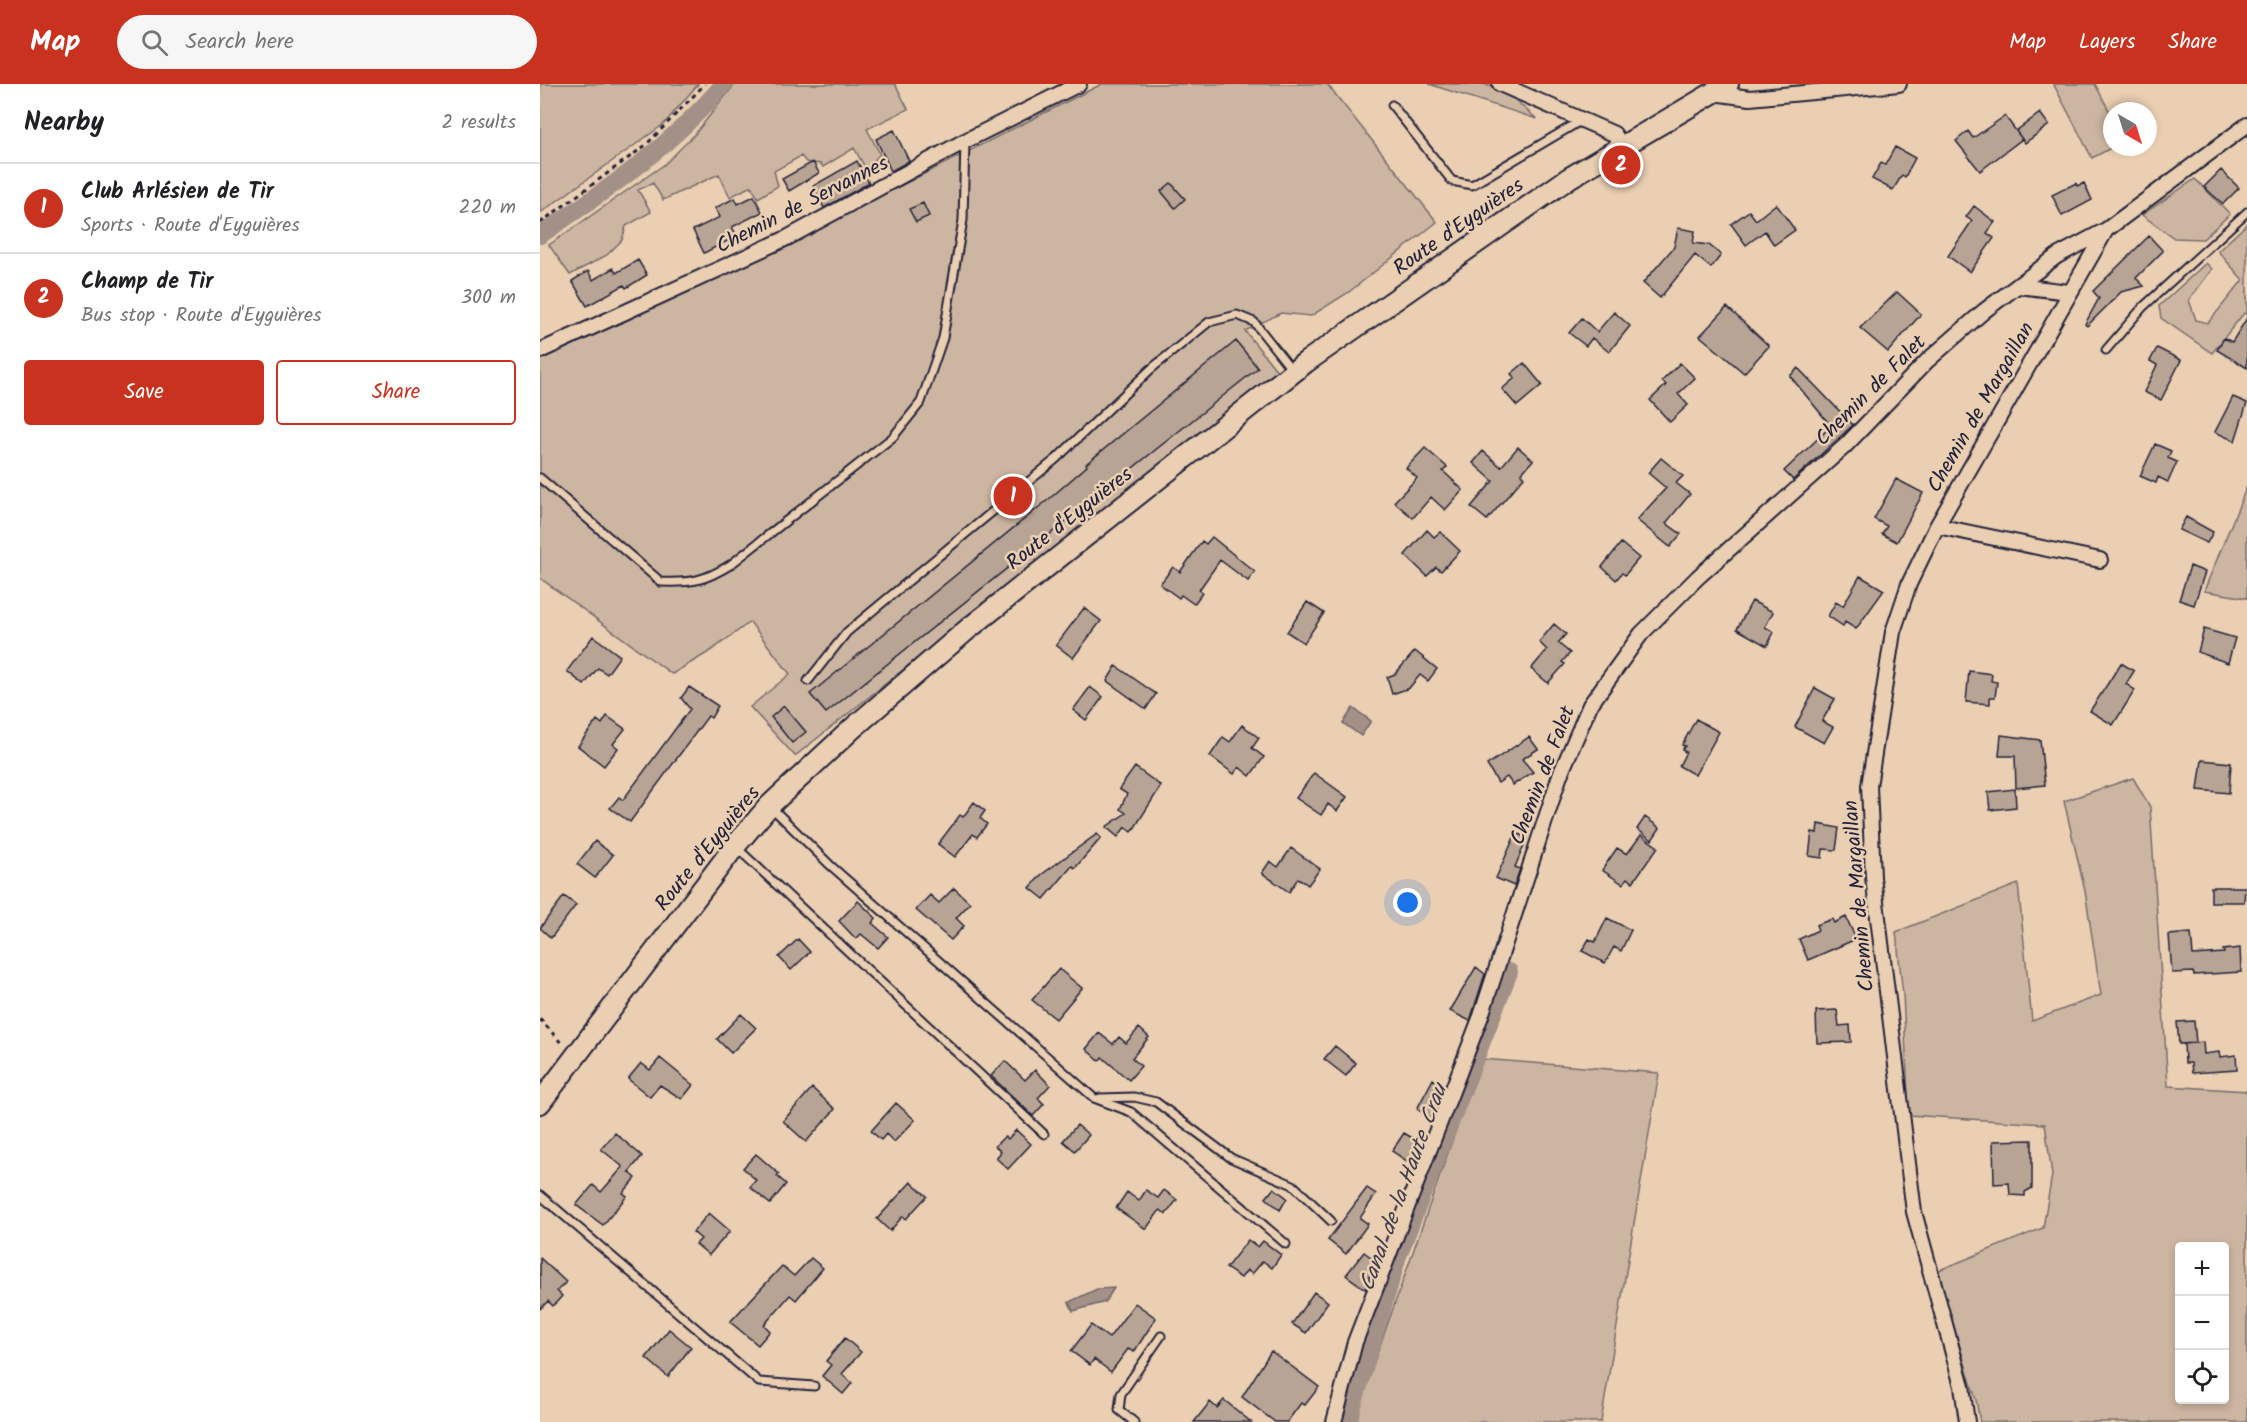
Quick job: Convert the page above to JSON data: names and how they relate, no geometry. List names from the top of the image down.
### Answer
{
  "streets": {
    "main road": ["Route d'Eyguières"],
    "street": ["Chemin de Servannes", "Chemin de Falet", "Chemin de Margaillan"]
  },
  "crossings": [
    ["Chemin de Falet", "Chemin de Margaillan"]
  ],
  "water": ["Canal de la Haute Crau"],
  "north": "bottom right",
  "page": {
    "header": "Map",
    "search": "Search here",
    "nav": ["Map", "Layers", "Share"],
    "heading": ["Nearby", "2 results"],
    "pins": ["2", "1"],
    "list": [
      {
        "mark": "1",
        "name": "Club Arlésien de Tir",
        "note": "Sports · Route d'Eyguières",
        "value": "220 m"
      },
      {
        "mark": "2",
        "name": "Champ de Tir",
        "note": "Bus stop · Route d'Eyguières",
        "value": "300 m"
      }
    ],
    "buttons": ["Save", "Share"],
    "map_buttons": ["+", "−"]
  }
}
